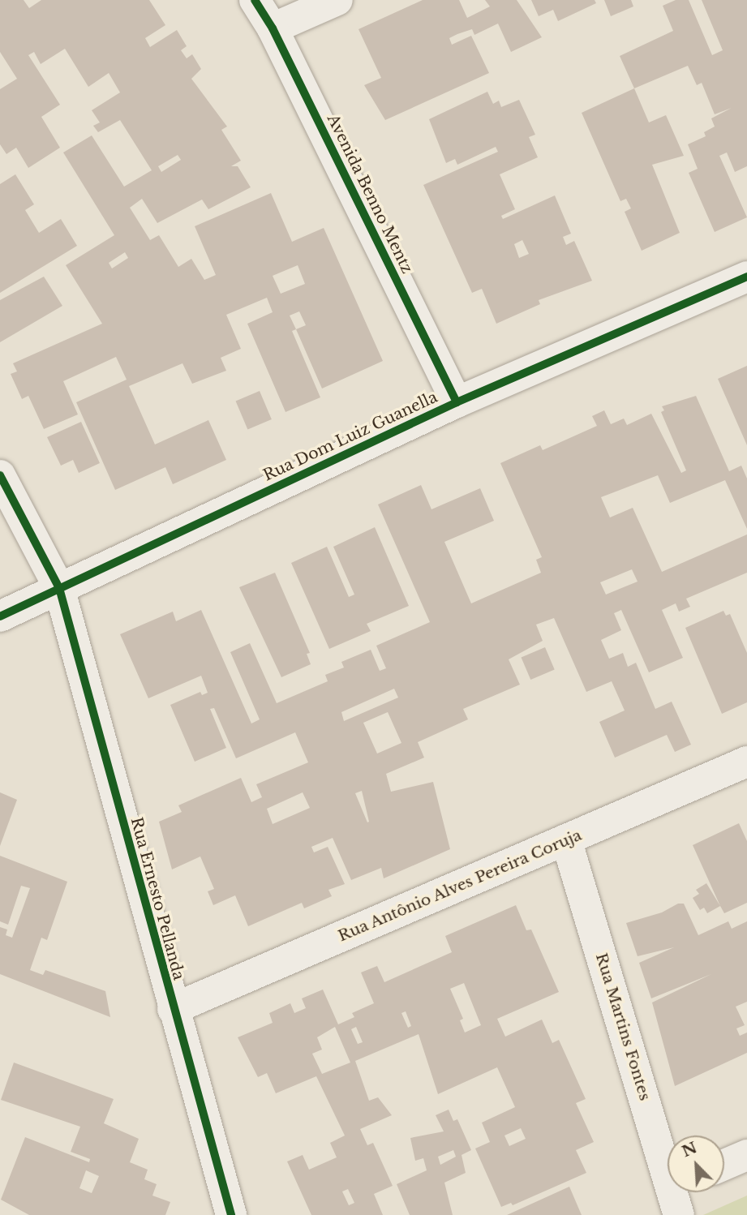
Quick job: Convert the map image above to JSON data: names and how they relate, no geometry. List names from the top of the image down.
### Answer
{
  "streets": {
    "street": [
      "Avenida Benno Mentz",
      "Rua Dom Luiz Guanella",
      "Rua Antônio Alves Pereira Coruja",
      "Rua Ernesto Pellanda",
      "Rua Martins Fontes"
    ]
  },
  "crossings": [
    ["Avenida Benno Mentz", "Rua Dom Luiz Guanella"],
    ["Rua Dom Luiz Guanella", "Rua Ernesto Pellanda"],
    ["Rua Antônio Alves Pereira Coruja", "Rua Ernesto Pellanda"],
    ["Rua Antônio Alves Pereira Coruja", "Rua Martins Fontes"]
  ],
  "north": "top left"
}
